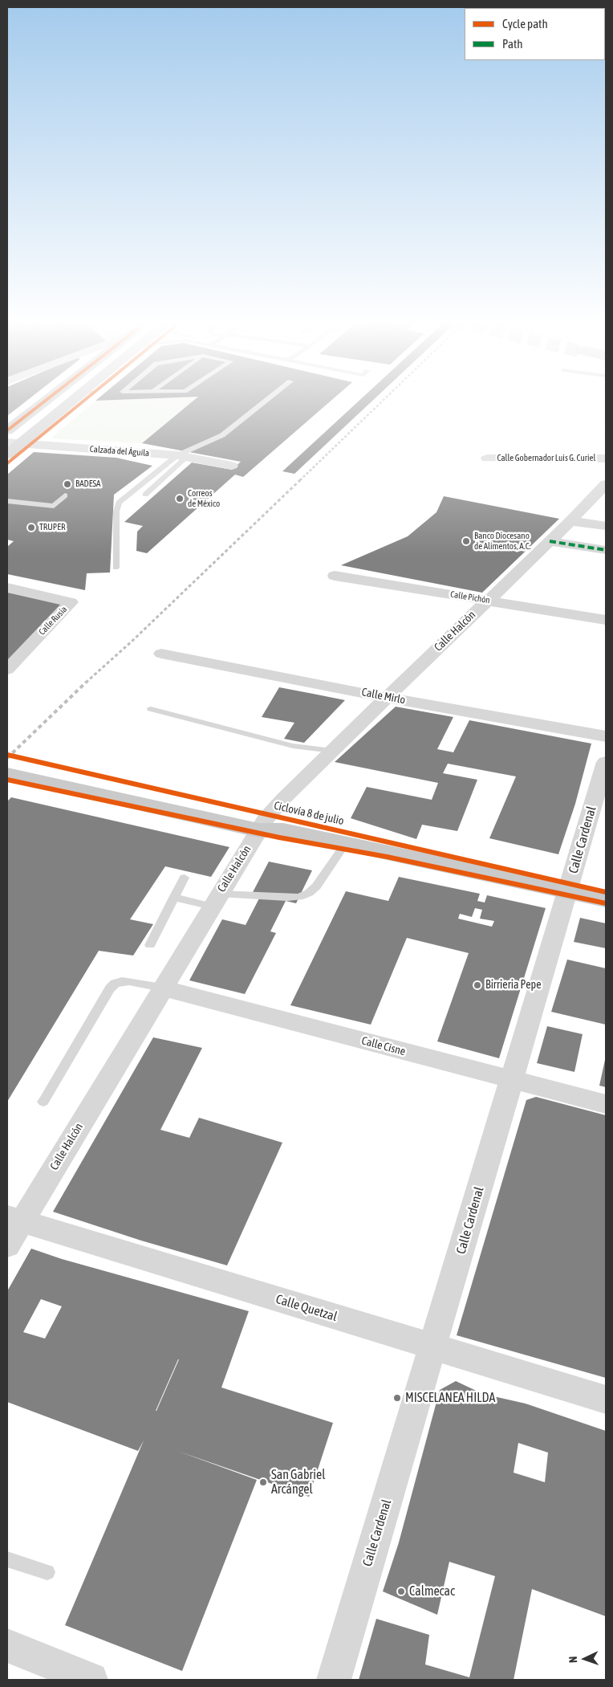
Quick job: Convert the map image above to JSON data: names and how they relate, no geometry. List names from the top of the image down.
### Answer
{
  "streets": {
    "street": [
      "Calzada del Águila",
      "Calle Gobernador Luis G. Curiel",
      "Calle Pichón",
      "Calle Rusia",
      "Calle Halcón",
      "Calle Mirlo",
      "Calle Cardenal",
      "Calle Cisne",
      "Calle Quetzal"
    ],
    "cycle path": ["Ciclovía 8 de julio"]
  },
  "crossings": [
    ["Calle Pichón", "Calle Halcón"],
    ["Calle Halcón", "Calle Mirlo"],
    ["Calle Halcón", "Calle Cisne"],
    ["Calle Halcón", "Calle Quetzal"],
    ["Calle Cardenal", "Calle Cisne"],
    ["Calle Cardenal", "Calle Quetzal"]
  ],
  "places": [
    "BADESA",
    "Correos de México",
    "TRUPER",
    "Banco Diocesano de Alimentos, A.C.",
    "Birrieria Pepe",
    "MISCELANEA HILDA",
    "San Gabriel Arcángel",
    "Calmecac"
  ],
  "legend": ["Cycle path", "Path"],
  "north": "left"
}
